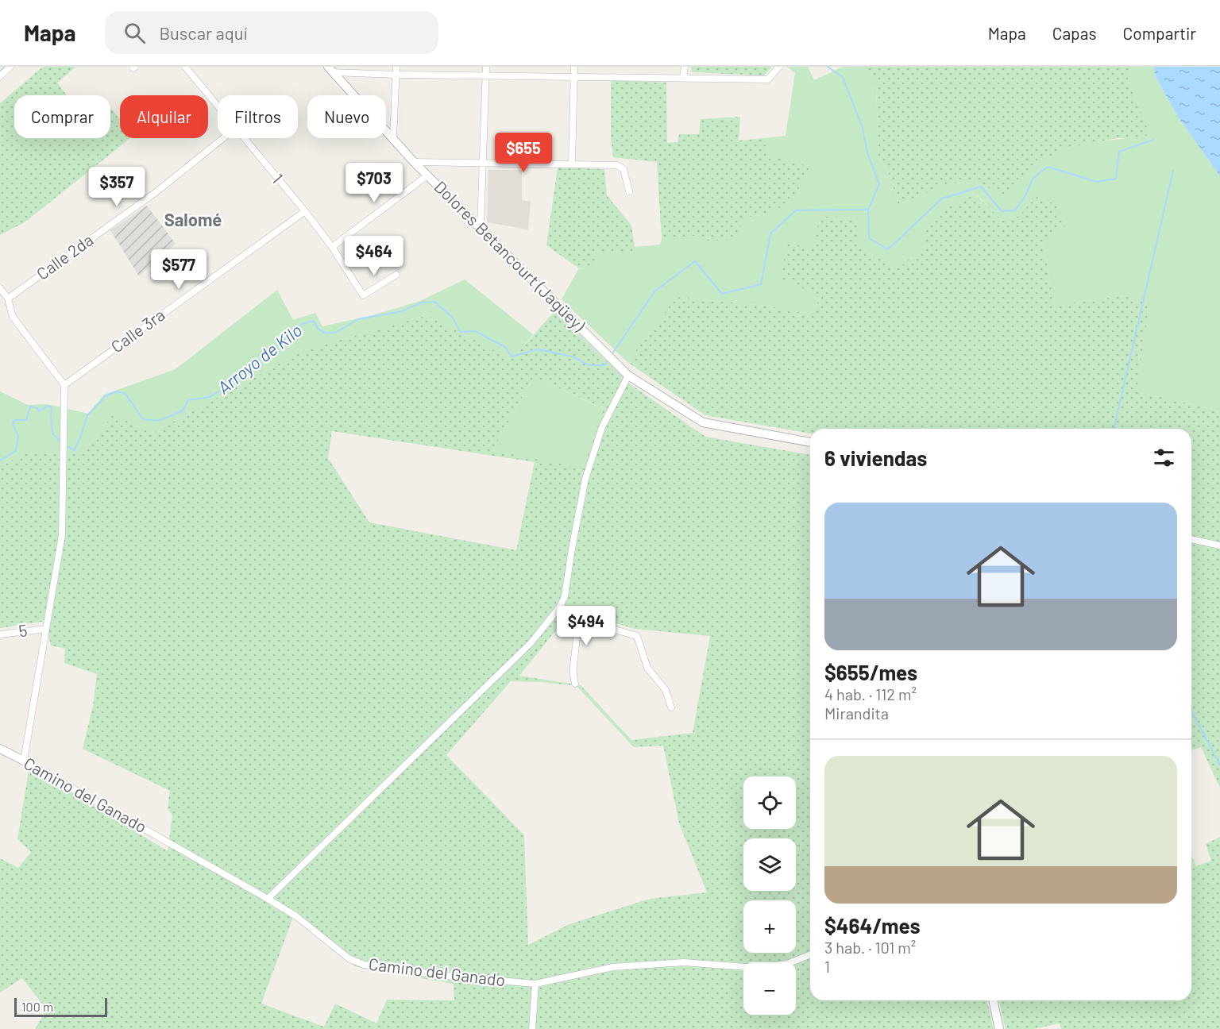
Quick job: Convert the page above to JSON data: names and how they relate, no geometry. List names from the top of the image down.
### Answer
{
  "streets": {
    "street": [
      "1",
      "Dolores Betancourt (Jagüey)",
      "Calle 2da",
      "Calle 3ra",
      "5",
      "Camino del Ganado"
    ]
  },
  "crossings": [
    ["1", "Calle 3ra"]
  ],
  "districts": ["Salomé"],
  "water": ["Arroyo de Kilo"],
  "scale_bar": "100 m",
  "page": {
    "header": "Mapa",
    "search": "Buscar aquí",
    "nav": ["Mapa", "Capas", "Compartir"],
    "chip": [
      "Comprar",
      "Alquilar",
      "Filtros",
      "Nuevo"
    ],
    "price": [
      "$655",
      "$703",
      "$357",
      "$464",
      "$577",
      "$494"
    ],
    "heading": "6 viviendas",
    "list": [
      {
        "name": "$655/mes",
        "note": "4 hab. · 112 m² · Mirandita"
      },
      {
        "name": "$464/mes",
        "note": "3 hab. · 101 m² · 1"
      }
    ],
    "map_buttons": ["+", "−"],
    "scale": "100 m"
  }
}
